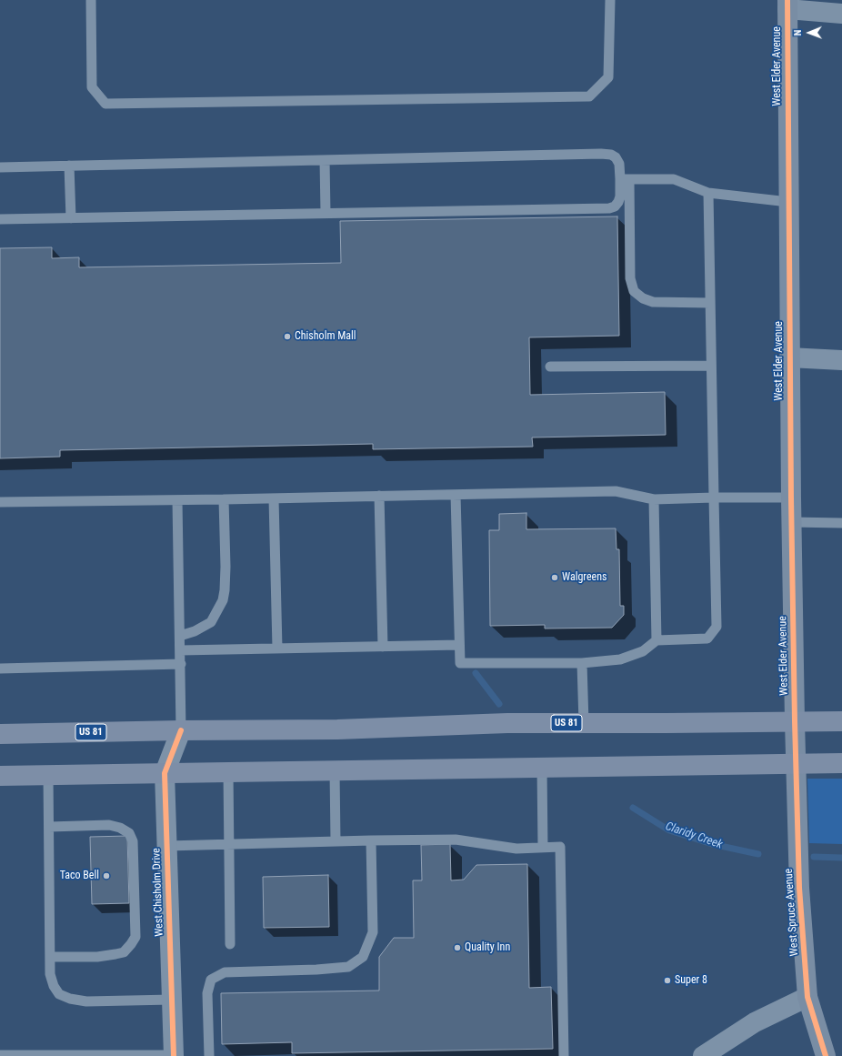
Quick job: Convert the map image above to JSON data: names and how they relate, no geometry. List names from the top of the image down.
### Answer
{
  "streets": {
    "main road": ["US 81"],
    "street": ["West Elder Avenue", "West Chisholm Drive", "West Spruce Avenue"]
  },
  "crossings": [
    ["West Elder Avenue", "US 81"],
    ["West Elder Avenue", "West Spruce Avenue"],
    ["US 81", "West Chisholm Drive"]
  ],
  "water": ["Claridy Creek"],
  "places": [
    "Chisholm Mall",
    "Walgreens",
    "Taco Bell",
    "Quality Inn",
    "Super 8"
  ],
  "north": "left"
}
